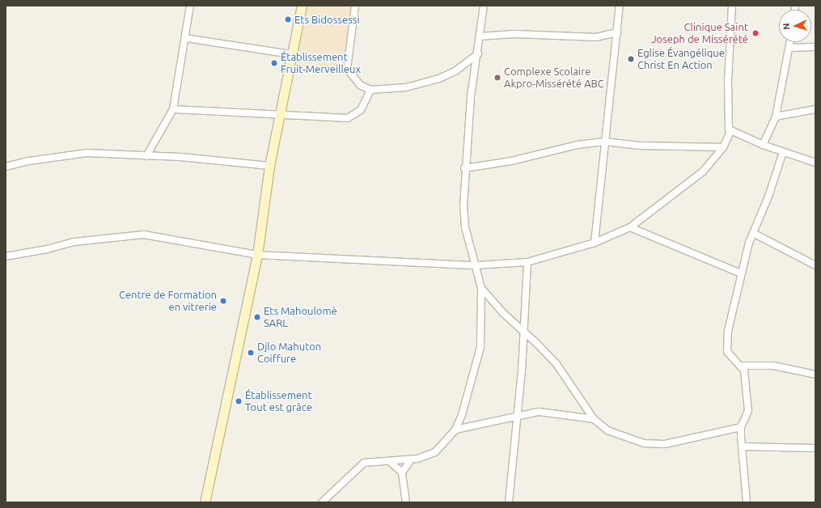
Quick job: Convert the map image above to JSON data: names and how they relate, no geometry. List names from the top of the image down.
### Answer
{
  "places": [
    "Ets Bidossessi",
    "Clinique Saint Joseph de Missérété",
    "Eglise Évangélique Christ En Action",
    "Établissement Fruit-Merveilleux",
    "Complexe Scolaire Akpro-Missérété ABC",
    "Centre de Formation en vitrerie",
    "Ets Mahoulomè SARL",
    "Djlo Mahuton Coiffure",
    "Établissement Tout est grâce"
  ],
  "north": "left"
}
